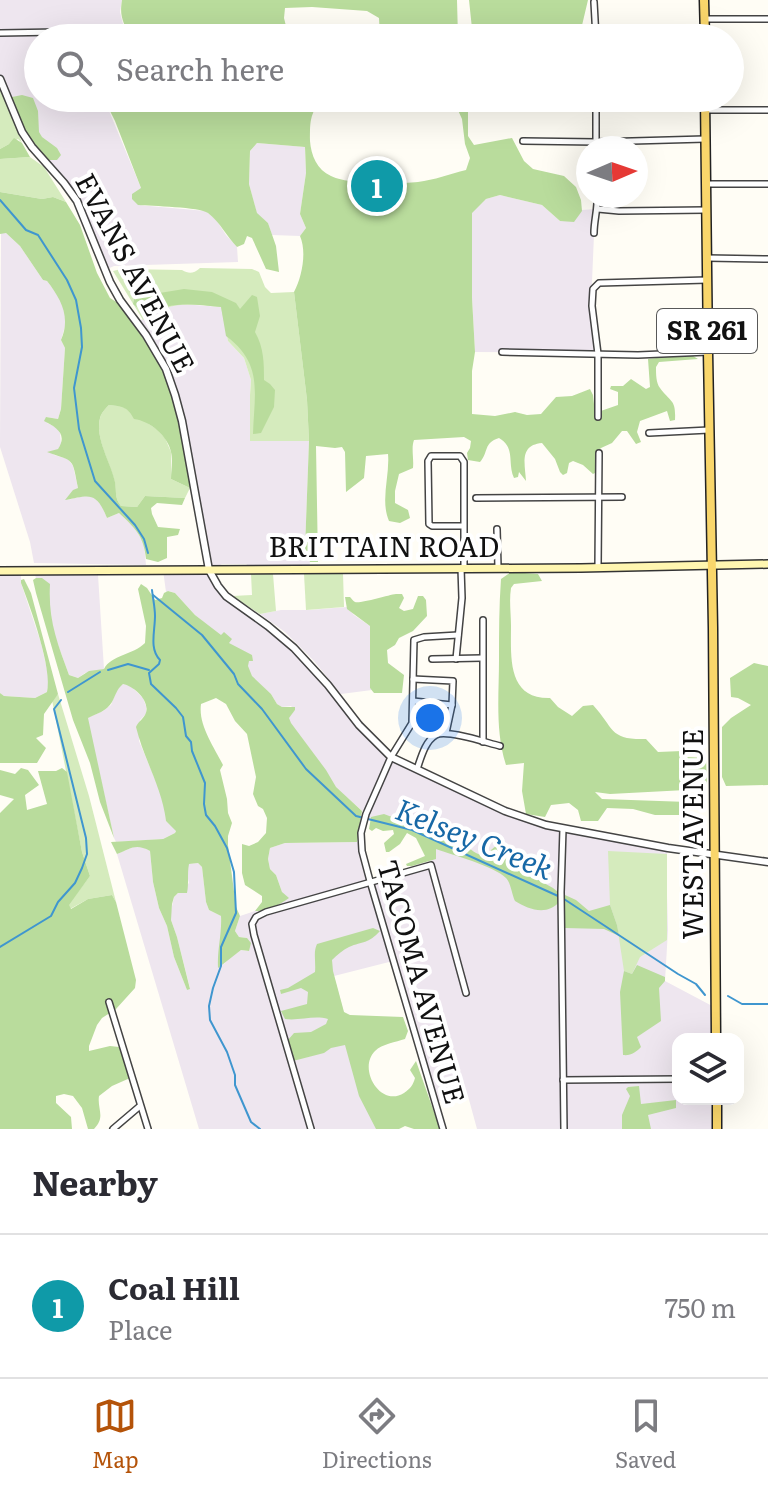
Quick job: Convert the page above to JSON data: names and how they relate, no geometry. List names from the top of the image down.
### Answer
{
  "streets": {
    "main road": ["SR 261", "BRITTAIN ROAD", "WEST AVENUE"],
    "street": ["EVANS AVENUE", "TACOMA AVENUE"]
  },
  "crossings": [
    ["EVANS AVENUE", "BRITTAIN ROAD"],
    ["EVANS AVENUE", "TACOMA AVENUE"],
    ["SR 261", "BRITTAIN ROAD"],
    ["SR 261", "WEST AVENUE"],
    ["BRITTAIN ROAD", "WEST AVENUE"]
  ],
  "water": ["Kelsey Creek"],
  "north": "right",
  "page": {
    "search": "Search here",
    "pins": "1",
    "heading": "Nearby",
    "list": [
      {
        "mark": "1",
        "name": "Coal Hill",
        "note": "Place",
        "value": "750 m"
      }
    ],
    "nav": ["Map", "Directions", "Saved"]
  }
}
